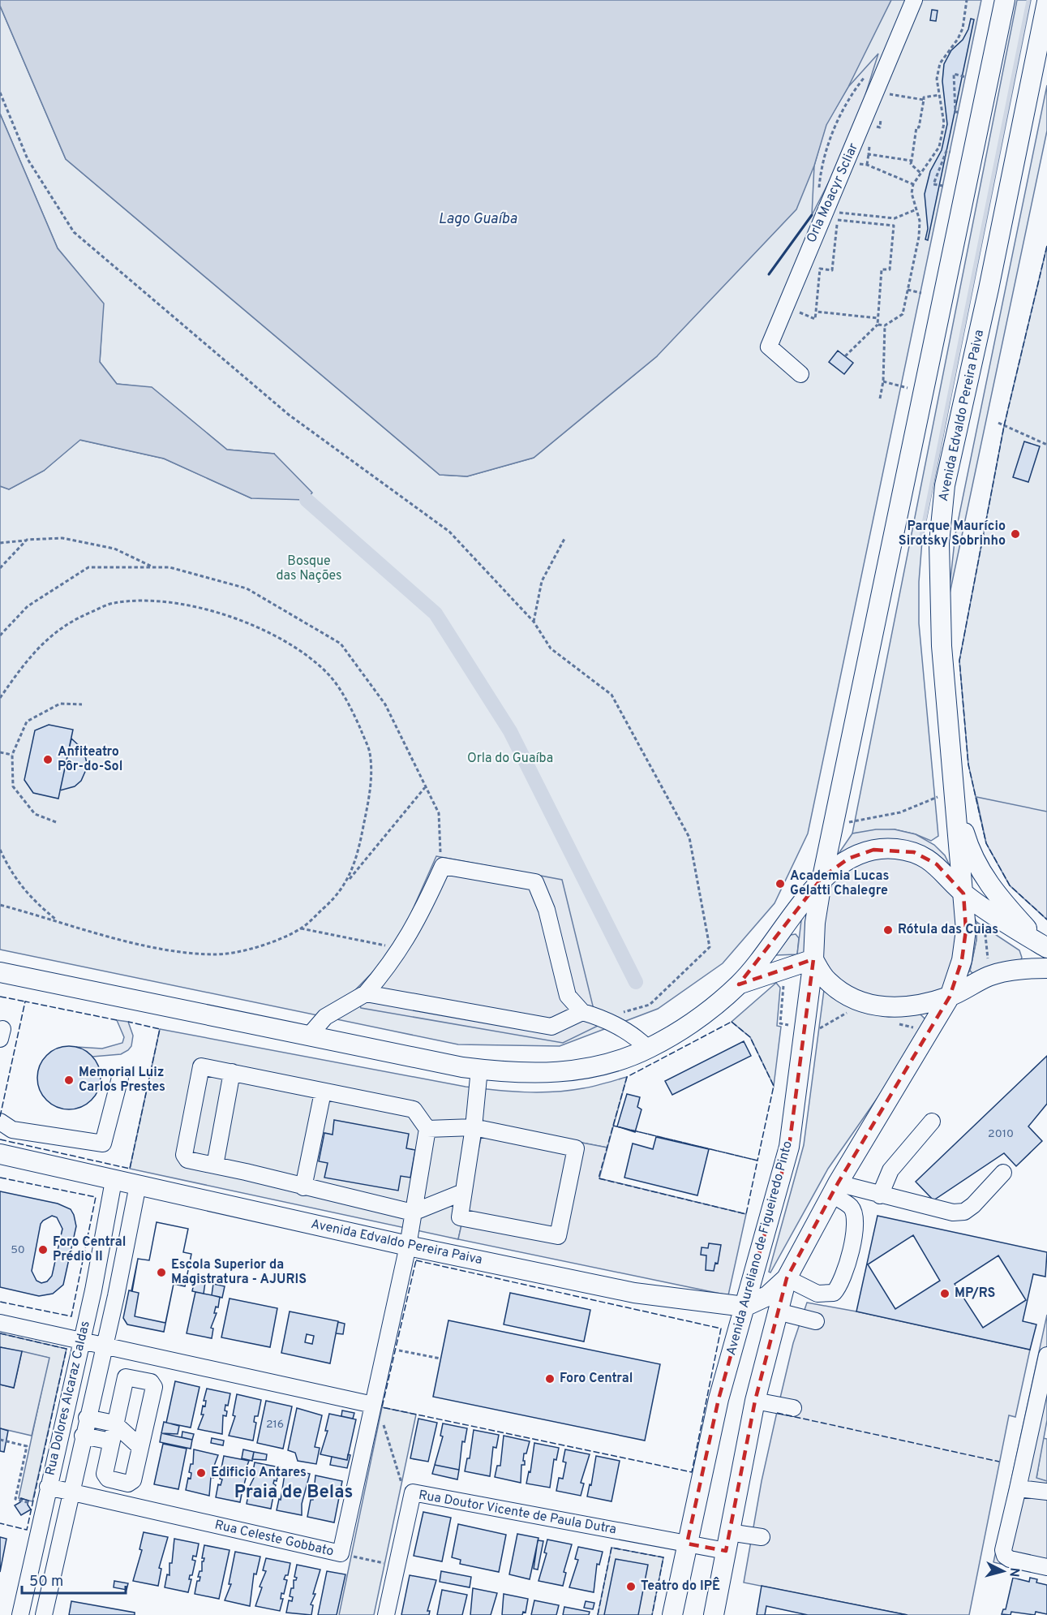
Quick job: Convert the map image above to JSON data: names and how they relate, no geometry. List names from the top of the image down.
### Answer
{
  "streets": {
    "main road": ["Avenida Edvaldo Pereira Paiva", "Avenida Aureliano de Figueiredo Pinto"],
    "street": [
      "Orla Moacyr Scliar",
      "Rua Dolores Alcaraz Caldas",
      "Rua Doutor Vicente de Paula Dutra",
      "Rua Celeste Gobbato"
    ]
  },
  "crossings": [
    ["Avenida Edvaldo Pereira Paiva", "Avenida Aureliano de Figueiredo Pinto"],
    ["Avenida Edvaldo Pereira Paiva", "Rua Dolores Alcaraz Caldas"],
    ["Avenida Edvaldo Pereira Paiva", "Rua Celeste Gobbato"],
    ["Avenida Aureliano de Figueiredo Pinto", "Rua Doutor Vicente de Paula Dutra"],
    ["Rua Dolores Alcaraz Caldas", "Rua Celeste Gobbato"]
  ],
  "districts": ["Praia de Belas"],
  "water": ["Lago Guaíba"],
  "parks": ["Bosque das Nações", "Orla do Guaíba"],
  "places": [
    "Parque Maurício Sirotsky Sobrinho",
    "Anfiteatro Pôr-do-Sol",
    "Academia Lucas Gelatti Chalegre",
    "Rótula das Cuias",
    "Memorial Luiz Carlos Prestes",
    "Foro Central Prédio II",
    "Escola Superior da Magistratura - AJURIS",
    "MP/RS",
    "Foro Central",
    "Edificio Antares",
    "Teatro do IPÊ"
  ],
  "house_numbers": ["2010", "50", "216"],
  "scale_bar": "50 m",
  "north": "right"
}
